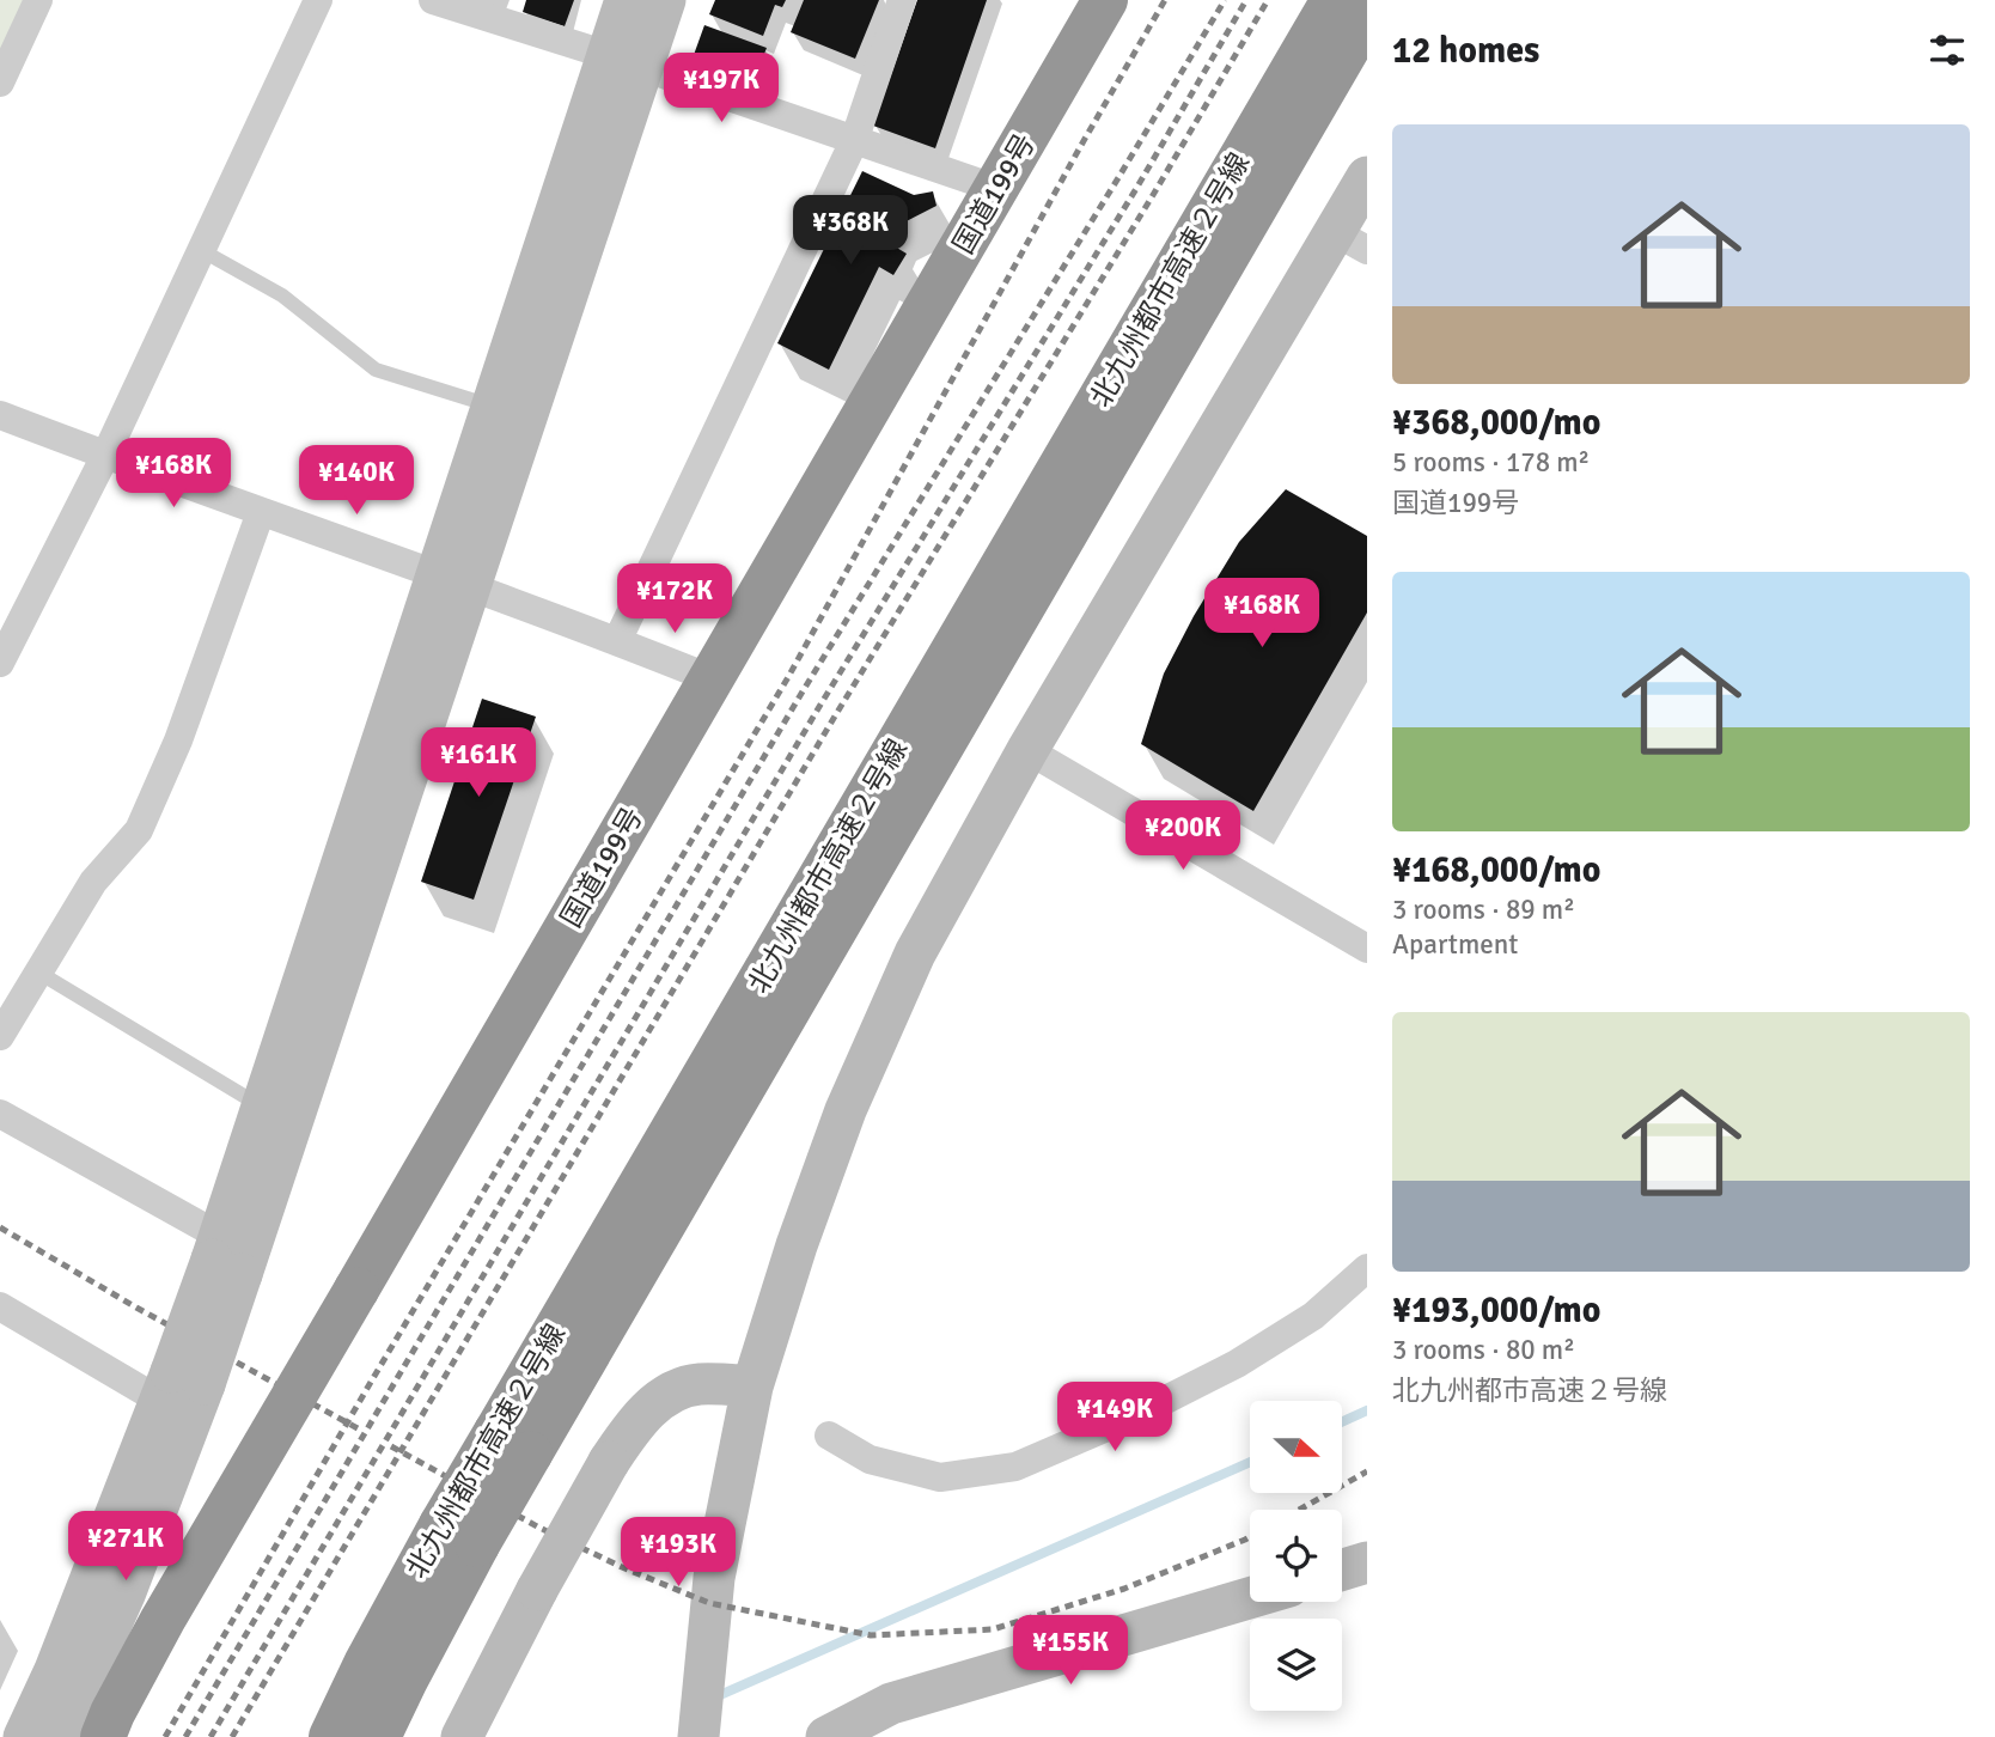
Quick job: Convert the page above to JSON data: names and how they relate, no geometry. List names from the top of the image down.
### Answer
{
  "streets": {
    "highway": ["国道199号", "北九州都市高速２号線"]
  },
  "north": "right",
  "page": {
    "heading": "12 homes",
    "price": [
      "¥197K",
      "¥368K",
      "¥168K",
      "¥140K",
      "¥172K",
      "¥168K",
      "¥161K",
      "¥200K",
      "¥149K",
      "¥271K",
      "¥193K",
      "¥155K"
    ],
    "list": [
      {
        "name": "¥368,000/mo",
        "note": "5 rooms · 178 m² · 国道199号"
      },
      {
        "name": "¥168,000/mo",
        "note": "3 rooms · 89 m² · Apartment"
      },
      {
        "name": "¥193,000/mo",
        "note": "3 rooms · 80 m² · 北九州都市高速２号線"
      }
    ]
  }
}
